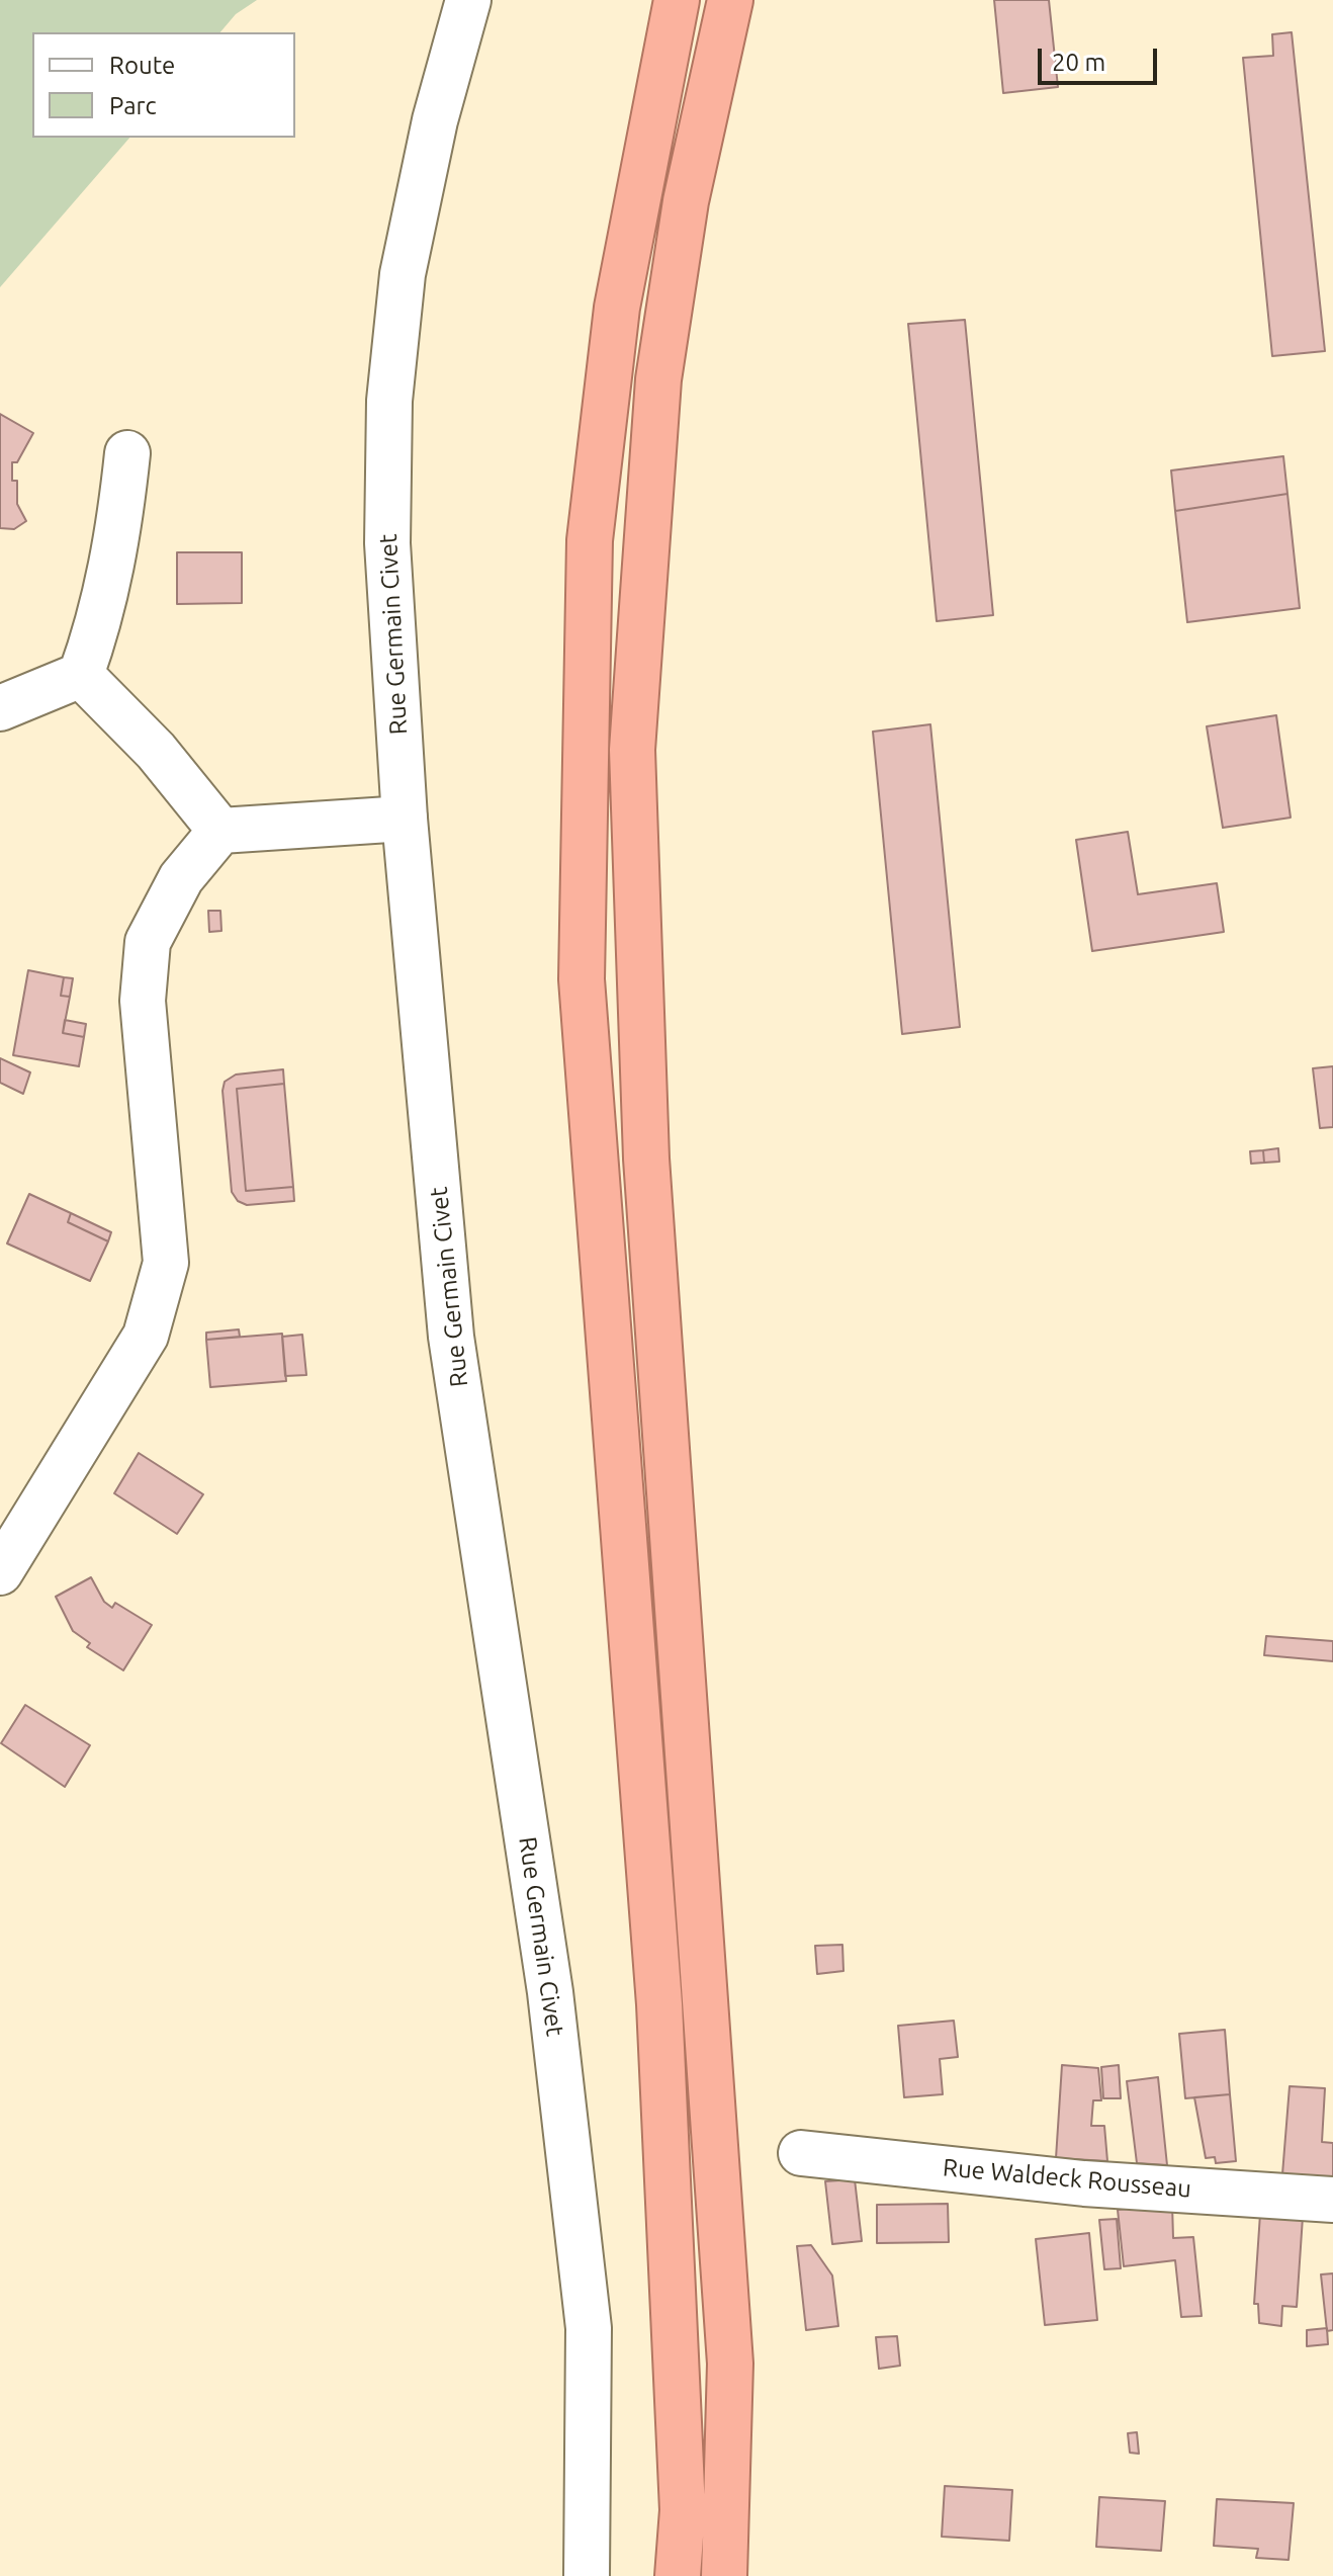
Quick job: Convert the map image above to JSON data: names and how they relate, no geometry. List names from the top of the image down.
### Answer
{
  "streets": {
    "street": ["Rue Germain Civet", "Rue Waldeck Rousseau"]
  },
  "legend": ["Route", "Parc"],
  "scale_bar": "20 m"
}
